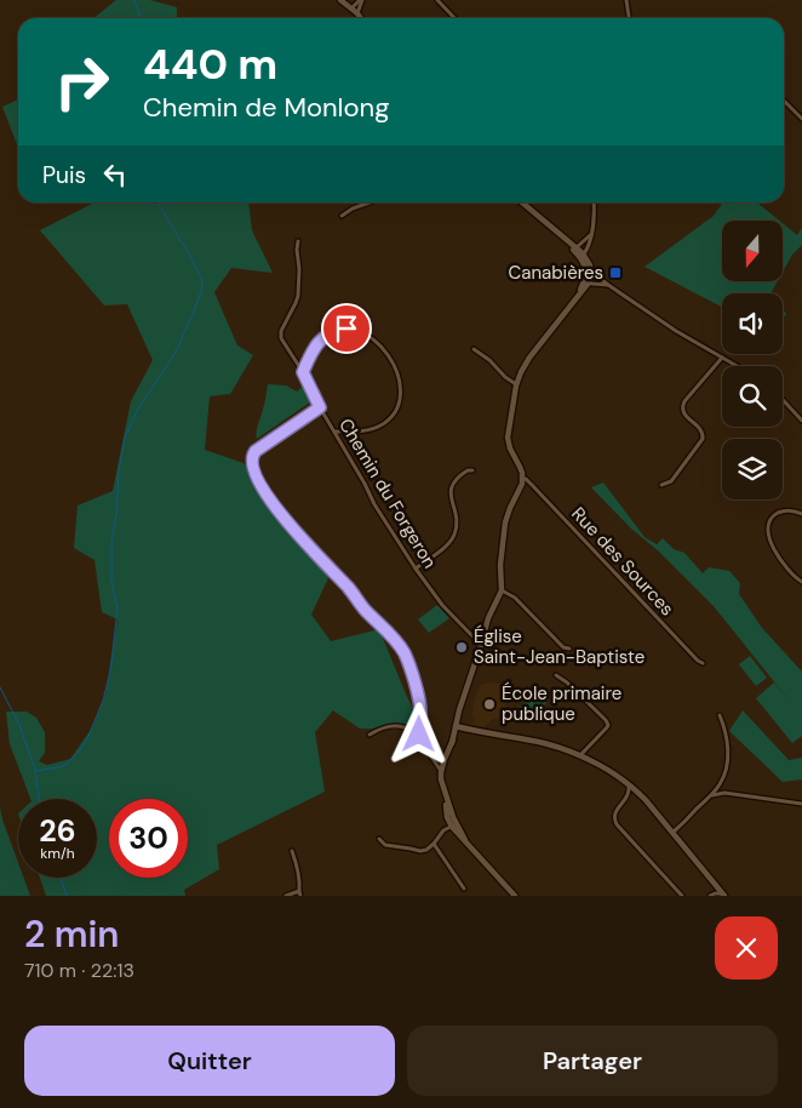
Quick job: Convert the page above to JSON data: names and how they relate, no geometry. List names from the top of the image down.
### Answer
{
  "streets": {
    "street": ["Chemin du Forgeron", "Rue des Sources"]
  },
  "places": {
    "transit": ["Canabières"],
    "other": ["Église Saint-Jean-Baptiste", "École primaire publique"]
  },
  "north": "bottom",
  "page": {
    "turn": ["440 m", "Chemin de Monlong"],
    "then": "Puis",
    "speed": "26 km/h",
    "limit": "30",
    "heading": ["2 min", "710 m · 22:13"],
    "buttons": ["Quitter", "Partager"]
  }
}
